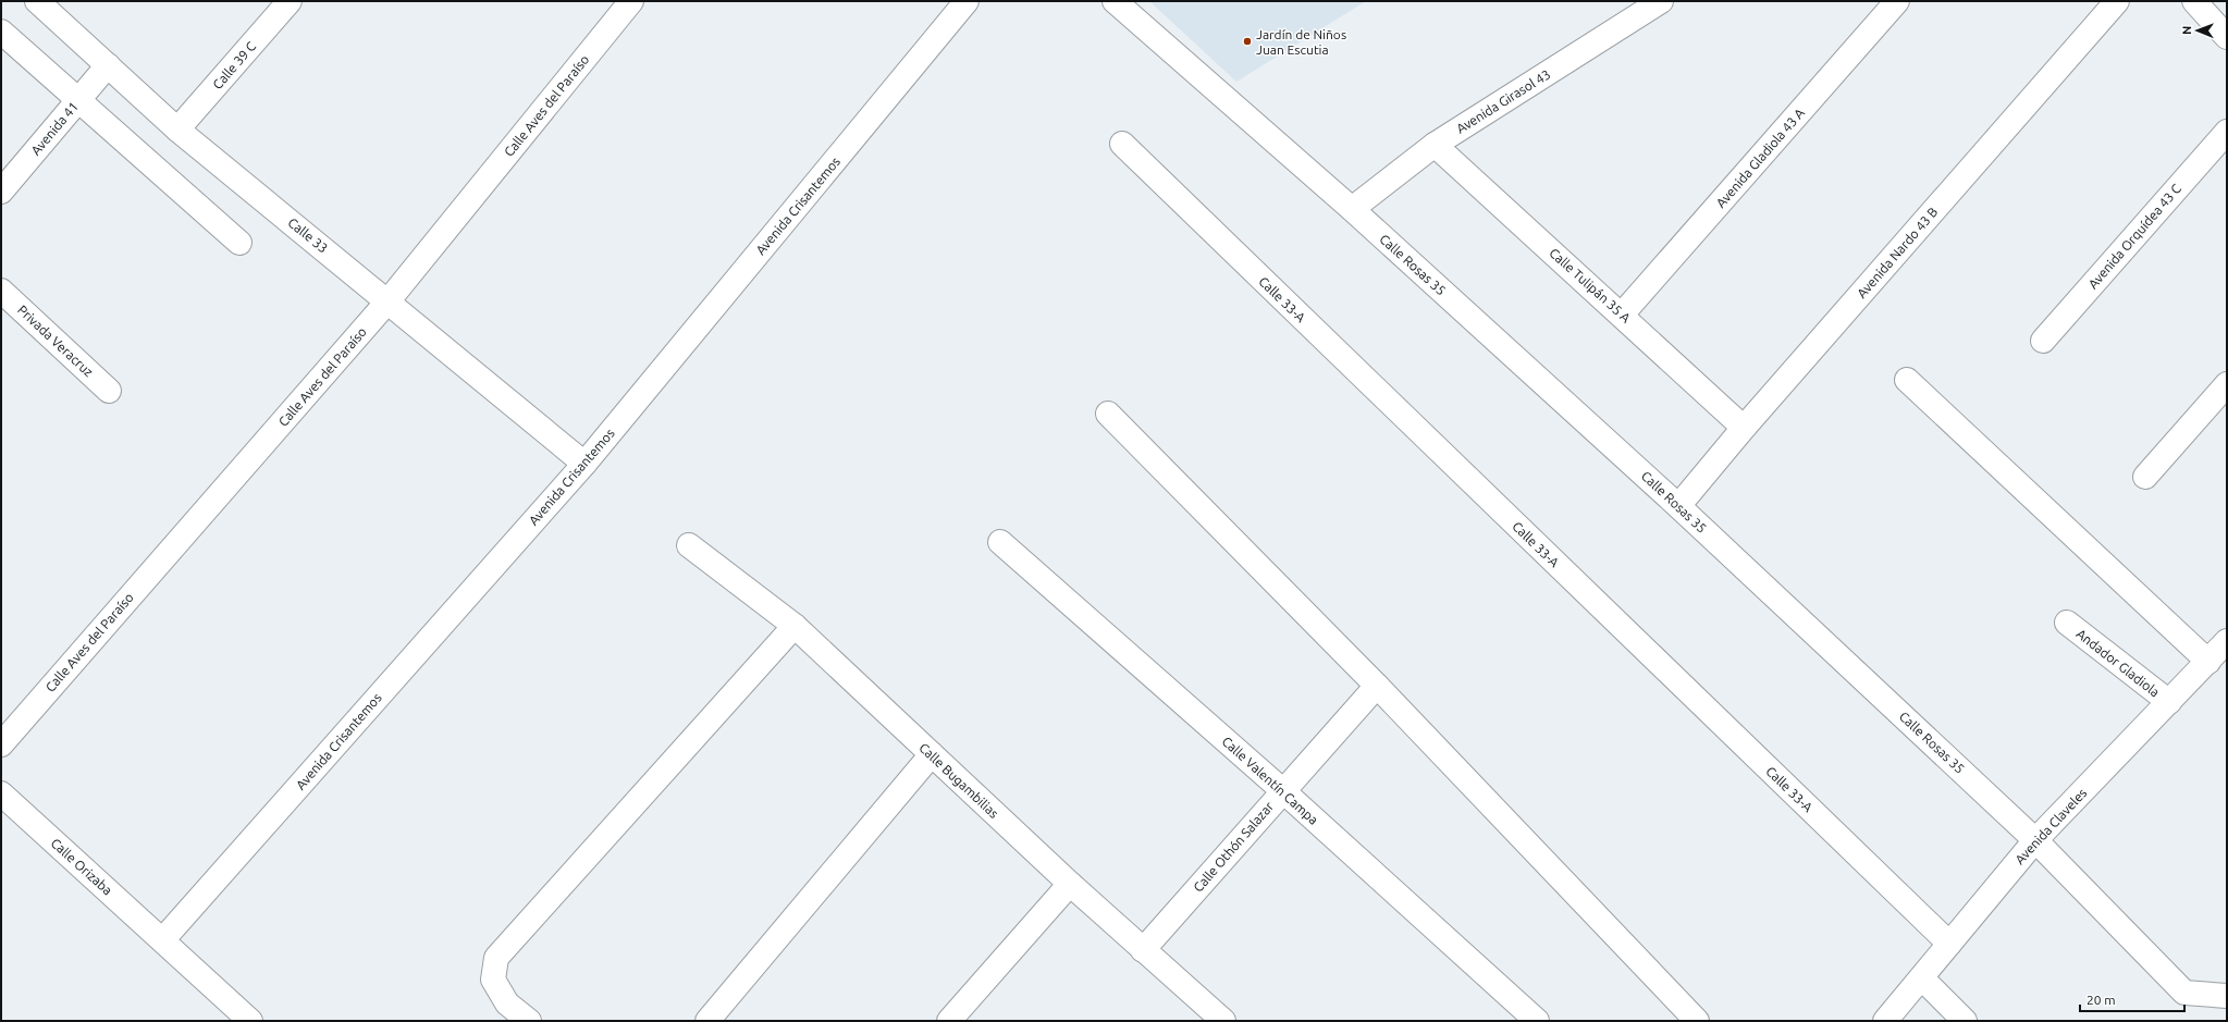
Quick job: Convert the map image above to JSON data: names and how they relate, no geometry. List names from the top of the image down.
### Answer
{
  "streets": {
    "street": [
      "Calle 39 C",
      "Avenida Girasol 43",
      "Calle Aves del Paraíso",
      "Avenida 41",
      "Avenida Gladiola 43 A",
      "Avenida Crisantemos",
      "Calle 33",
      "Avenida Orquídea 43 C",
      "Avenida Nardo 43 B",
      "Calle Rosas 35",
      "Calle Tulipán 35 A",
      "Calle 33-A",
      "Privada Veracruz",
      "Andador Gladiola",
      "Calle Bugambilias",
      "Calle Valentín Campa",
      "Avenida Claveles",
      "Calle Othón Salazar",
      "Calle Orizaba"
    ]
  },
  "crossings": [
    ["Calle 39 C", "Calle 33"],
    ["Avenida Girasol 43", "Calle Rosas 35"],
    ["Avenida Girasol 43", "Calle Tulipán 35 A"],
    ["Calle Aves del Paraíso", "Calle 33"],
    ["Avenida 41", "Calle 33"],
    ["Avenida Gladiola 43 A", "Calle Tulipán 35 A"],
    ["Avenida Crisantemos", "Calle 33"],
    ["Avenida Crisantemos", "Calle Orizaba"],
    ["Avenida Nardo 43 B", "Calle Rosas 35"],
    ["Avenida Nardo 43 B", "Calle Tulipán 35 A"],
    ["Calle Rosas 35", "Avenida Claveles"],
    ["Calle 33-A", "Avenida Claveles"],
    ["Andador Gladiola", "Avenida Claveles"],
    ["Calle Bugambilias", "Calle Othón Salazar"],
    ["Calle Valentín Campa", "Calle Othón Salazar"]
  ],
  "places": ["Jardín de Niños Juan Escutia"],
  "scale_bar": "20 m",
  "north": "left"
}
